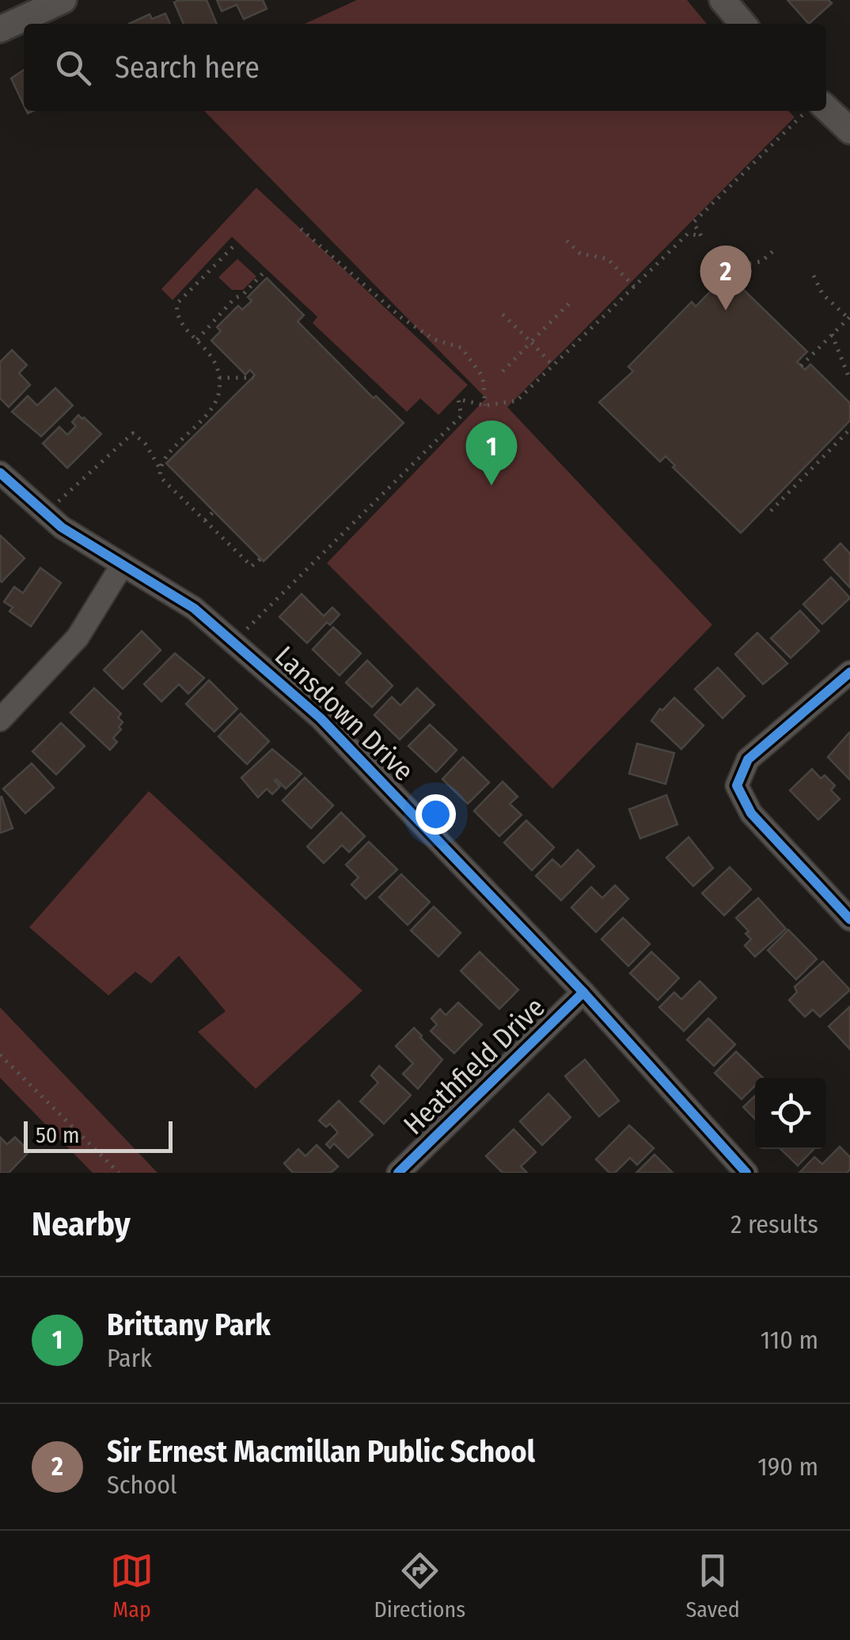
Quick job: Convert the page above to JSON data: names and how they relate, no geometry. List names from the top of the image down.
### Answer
{
  "streets": {
    "street": ["Lansdown Drive", "Heathfield Drive"]
  },
  "crossings": [
    ["Lansdown Drive", "Heathfield Drive"]
  ],
  "scale_bar": "50 m",
  "page": {
    "search": "Search here",
    "pins": ["2", "1"],
    "scale": "50 m",
    "heading": ["Nearby", "2 results"],
    "list": [
      {
        "mark": "1",
        "name": "Brittany Park",
        "note": "Park",
        "value": "110 m"
      },
      {
        "mark": "2",
        "name": "Sir Ernest Macmillan Public School",
        "note": "School",
        "value": "190 m"
      }
    ],
    "nav": ["Map", "Directions", "Saved"]
  }
}
